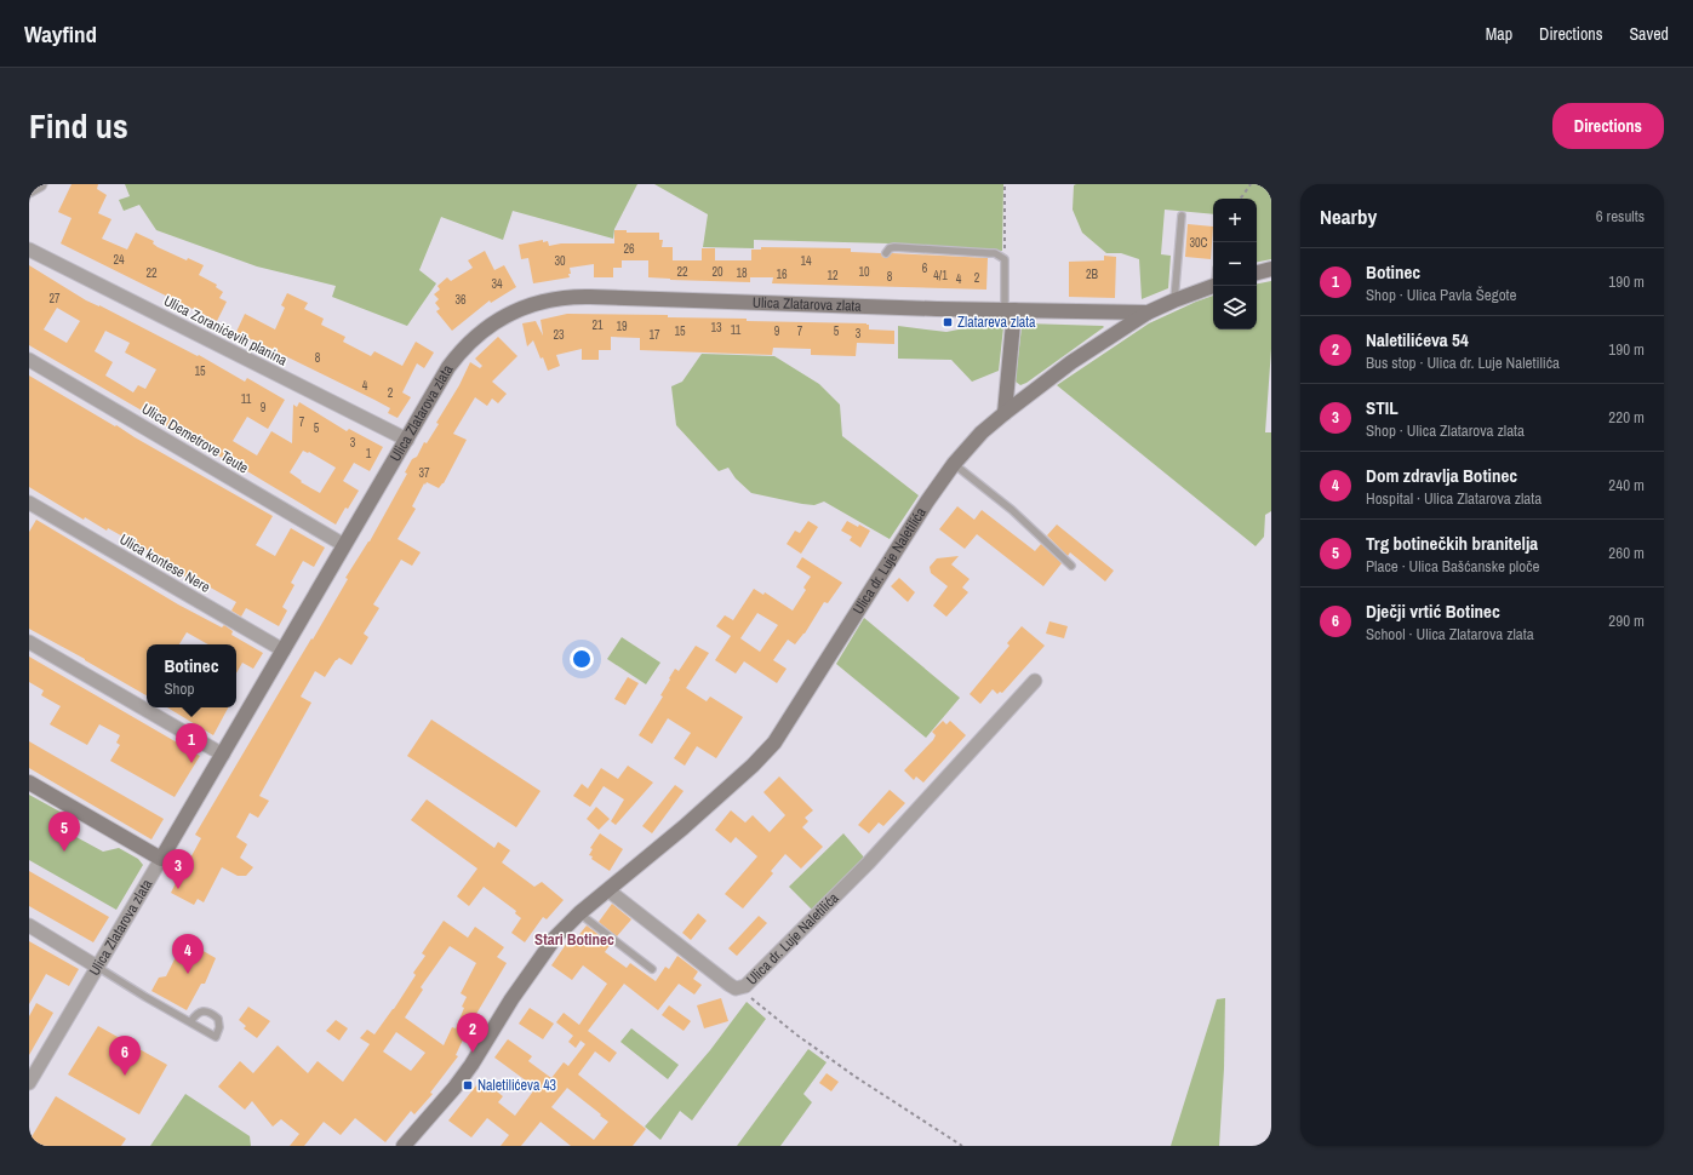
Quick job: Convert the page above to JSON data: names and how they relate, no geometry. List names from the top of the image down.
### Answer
{
  "streets": {
    "street": [
      "Ulica Zlatarova zlata",
      "Ulica Zoranićevih planina",
      "Ulica Demetrove Teute",
      "Ulica dr. Luje Naletilića",
      "Ulica kontese Nere"
    ]
  },
  "crossings": [
    ["Ulica Zlatarova zlata", "Ulica Zoranićevih planina"],
    ["Ulica Zlatarova zlata", "Ulica Demetrove Teute"],
    ["Ulica Zlatarova zlata", "Ulica dr. Luje Naletilića"],
    ["Ulica Zlatarova zlata", "Ulica kontese Nere"]
  ],
  "districts": ["Stari Botinec"],
  "places": {
    "transit": ["Zlatareva zlata", "Naletilićeva 43"]
  },
  "house_numbers": [
    "30C",
    "26",
    "24",
    "30",
    "14",
    "6",
    "22",
    "20",
    "10",
    "22",
    "18",
    "16",
    "2B",
    "12",
    "4/1",
    "8",
    "2",
    "4",
    "34",
    "27",
    "36",
    "21",
    "19",
    "13",
    "11",
    "15",
    "9",
    "7",
    "5",
    "3",
    "23",
    "17",
    "8",
    "15",
    "4",
    "2",
    "11",
    "9",
    "7",
    "5",
    "3",
    "1",
    "37"
  ],
  "page": {
    "header": "Wayfind",
    "nav": ["Map", "Directions", "Saved"],
    "title": "Find us",
    "buttons": "Directions",
    "heading": ["Nearby", "6 results"],
    "map_buttons": ["+", "−"],
    "list": [
      {
        "mark": "1",
        "name": "Botinec",
        "note": "Shop · Ulica Pavla Šegote",
        "value": "190 m"
      },
      {
        "mark": "2",
        "name": "Naletilićeva 54",
        "note": "Bus stop · Ulica dr. Luje Naletilića",
        "value": "190 m"
      },
      {
        "mark": "3",
        "name": "STIL",
        "note": "Shop · Ulica Zlatarova zlata",
        "value": "220 m"
      },
      {
        "mark": "4",
        "name": "Dom zdravlja Botinec",
        "note": "Hospital · Ulica Zlatarova zlata",
        "value": "240 m"
      },
      {
        "mark": "5",
        "name": "Trg botinečkih branitelja",
        "note": "Place · Ulica Bašćanske ploče",
        "value": "260 m"
      },
      {
        "mark": "6",
        "name": "Dječji vrtić Botinec",
        "note": "School · Ulica Zlatarova zlata",
        "value": "290 m"
      }
    ],
    "popup": ["Botinec", "Shop"],
    "pins": [
      "1",
      "5",
      "3",
      "4",
      "2",
      "6"
    ]
  }
}
